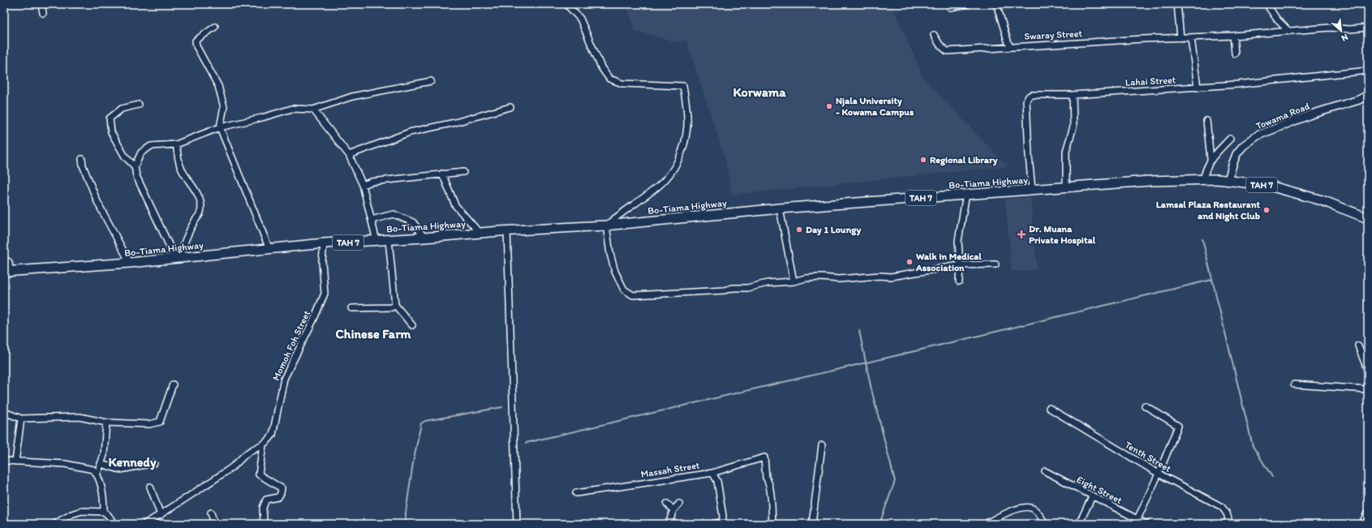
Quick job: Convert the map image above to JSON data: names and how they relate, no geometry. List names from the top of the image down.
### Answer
{
  "streets": {
    "highway": ["Bo-Tiama Highway", "TAH 7"],
    "main road": ["Towama Road"],
    "street": [
      "Swaray Street",
      "Lahai Street",
      "Momoh Foh Street",
      "Tenth Street",
      "Massah Street",
      "Eight Street"
    ]
  },
  "crossings": [
    ["Lahai Street", "Bo-Tiama Highway"],
    ["Towama Road", "Bo-Tiama Highway"],
    ["Bo-Tiama Highway", "Momoh Foh Street"]
  ],
  "districts": ["Korwama", "Chinese Farm", "Kennedy"],
  "places": {
    "other": [
      "Njala University - Kowama Campus",
      "Regional Library",
      "Lamsal Plaza Restaurant and Night Club",
      "Day 1 Loungy",
      "Walk in Medical Association"
    ],
    "health": ["Dr. Muana Private Hospital"]
  },
  "north": "bottom right"
}
